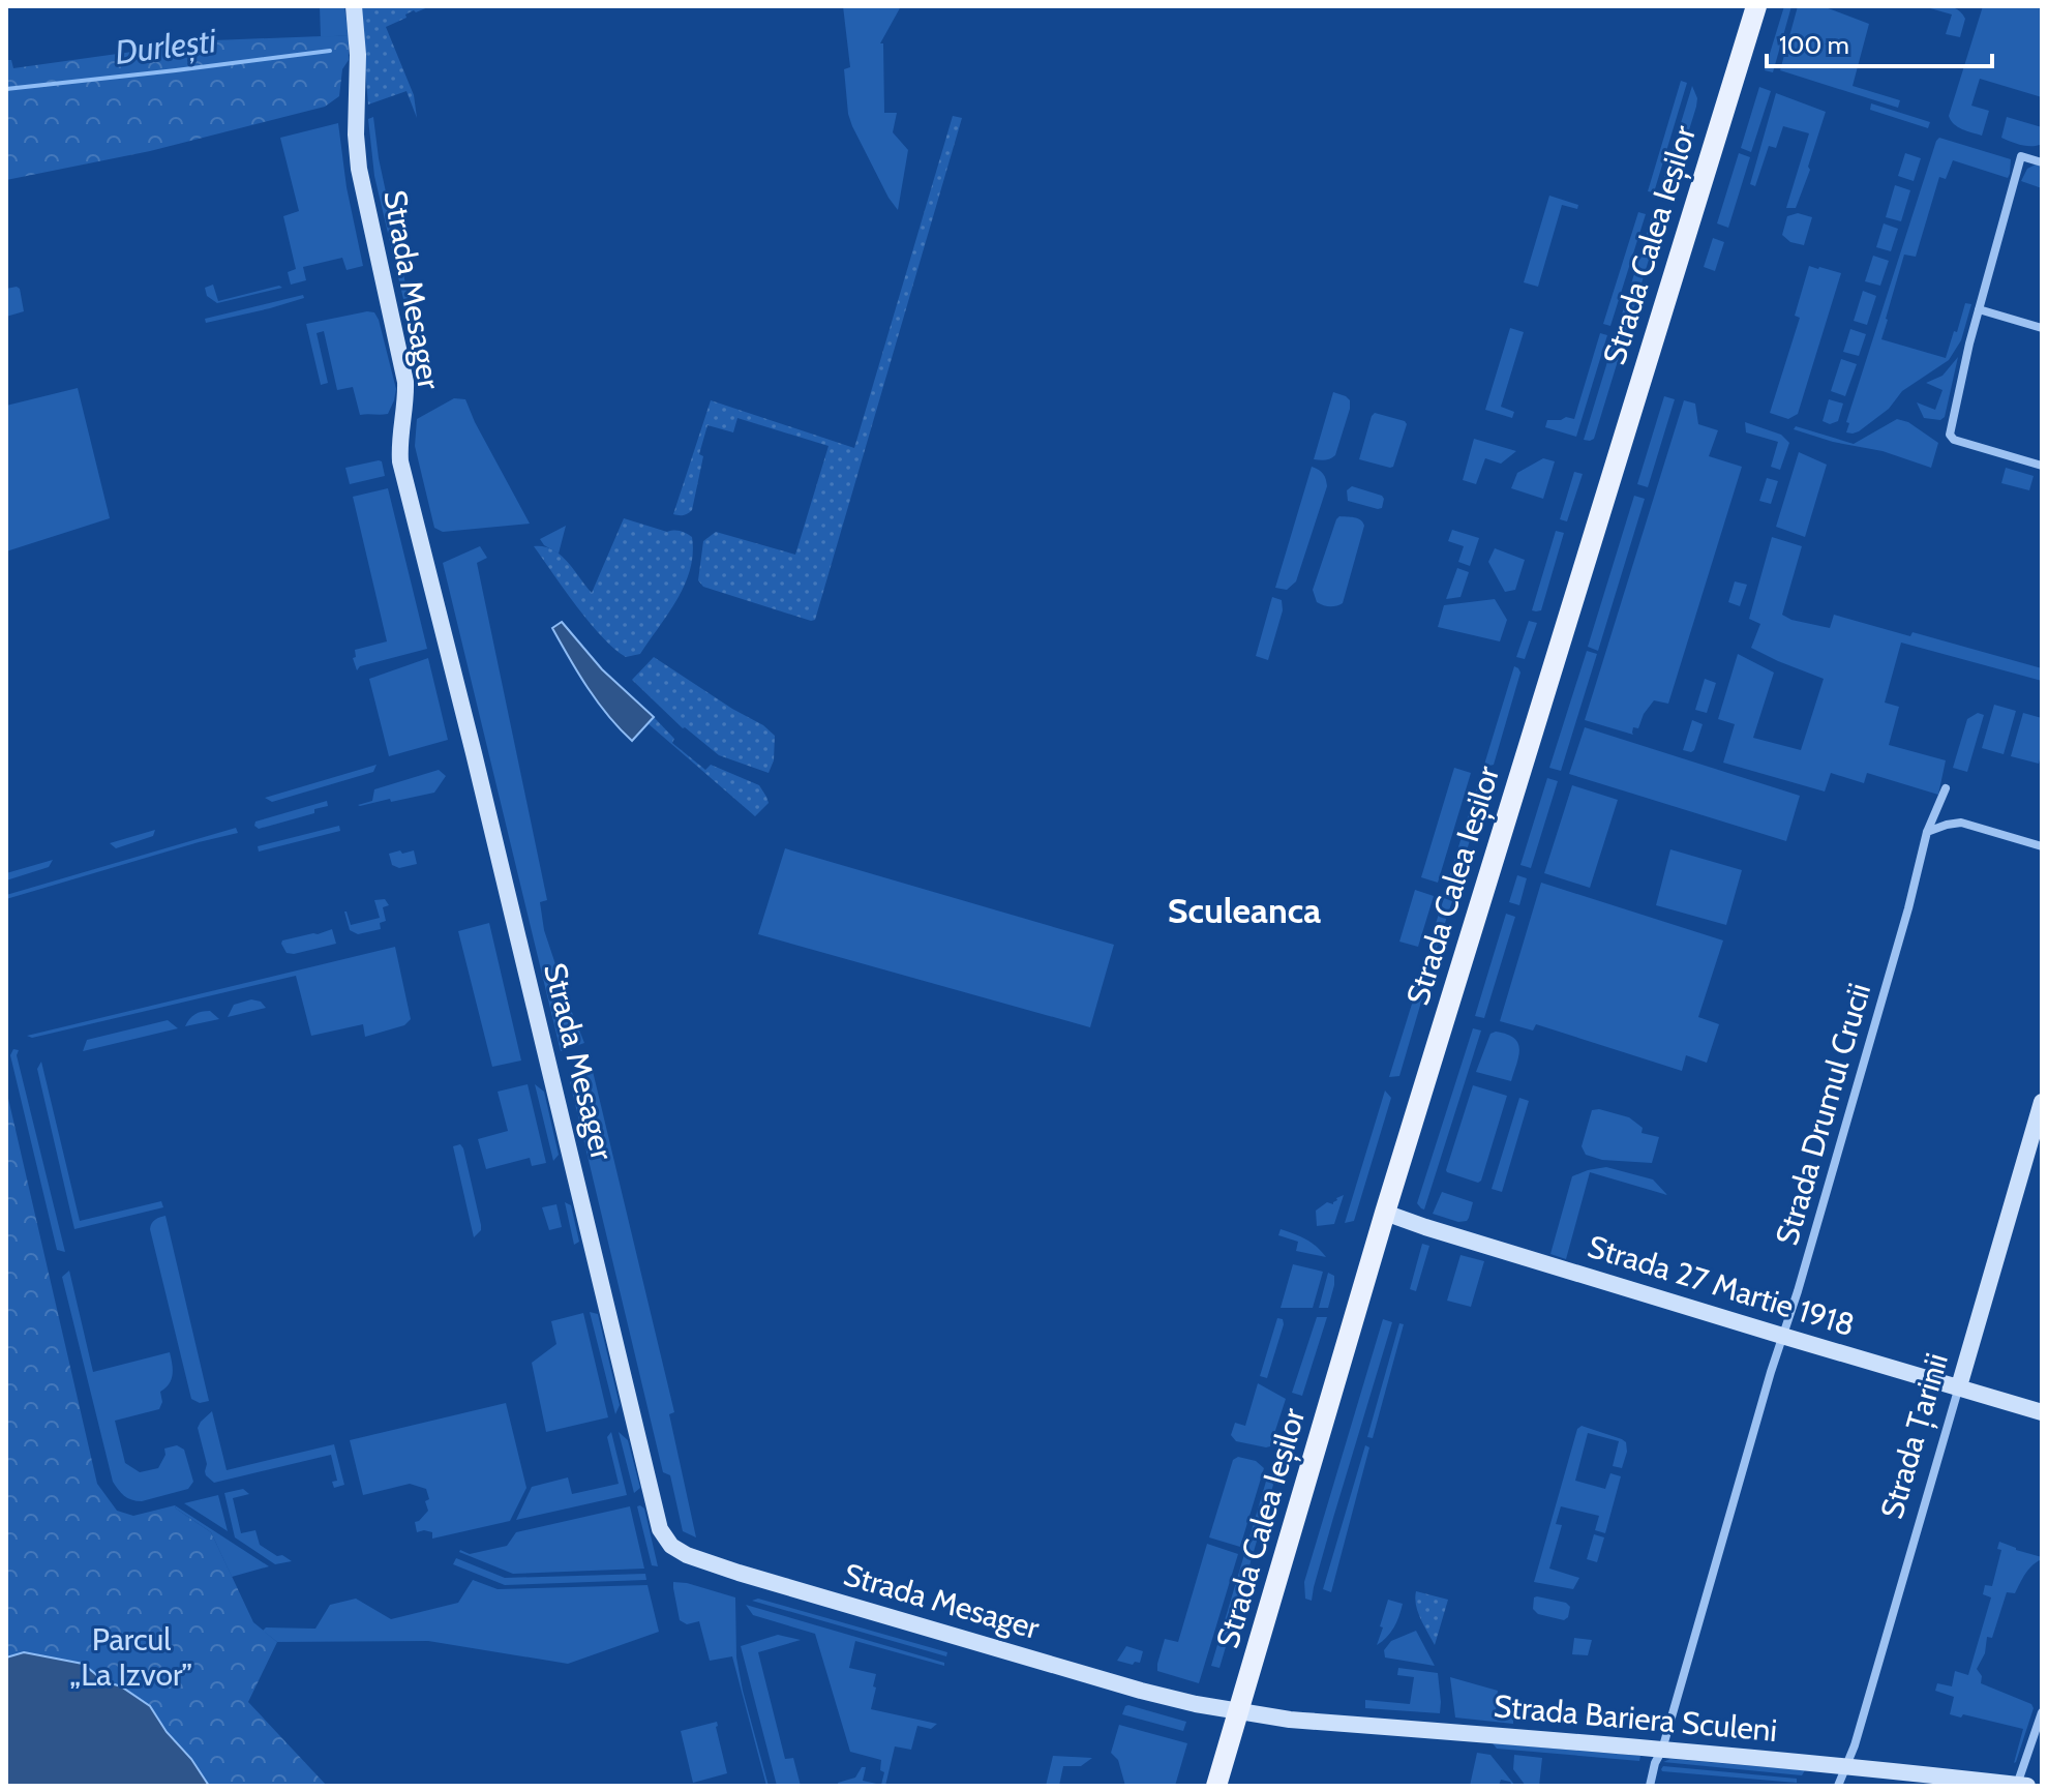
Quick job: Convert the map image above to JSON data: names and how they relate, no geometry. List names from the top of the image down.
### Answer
{
  "streets": {
    "main road": ["Strada Calea Ieșilor"],
    "street": [
      "Strada Mesager",
      "Strada Drumul Crucii",
      "Strada 27 Martie 1918",
      "Strada Țarinii",
      "Strada Bariera Sculeni"
    ]
  },
  "crossings": [
    ["Strada Calea Ieșilor", "Strada Mesager"],
    ["Strada Calea Ieșilor", "Strada 27 Martie 1918"],
    ["Strada Calea Ieșilor", "Strada Bariera Sculeni"],
    ["Strada Mesager", "Strada Bariera Sculeni"],
    ["Strada Drumul Crucii", "Strada 27 Martie 1918"],
    ["Strada Drumul Crucii", "Strada Bariera Sculeni"],
    ["Strada 27 Martie 1918", "Strada Țarinii"],
    ["Strada Țarinii", "Strada Bariera Sculeni"]
  ],
  "districts": ["Sculeanca"],
  "water": ["Durlești"],
  "parks": ["Parcul „La Izvor”"],
  "scale_bar": "100 m"
}
